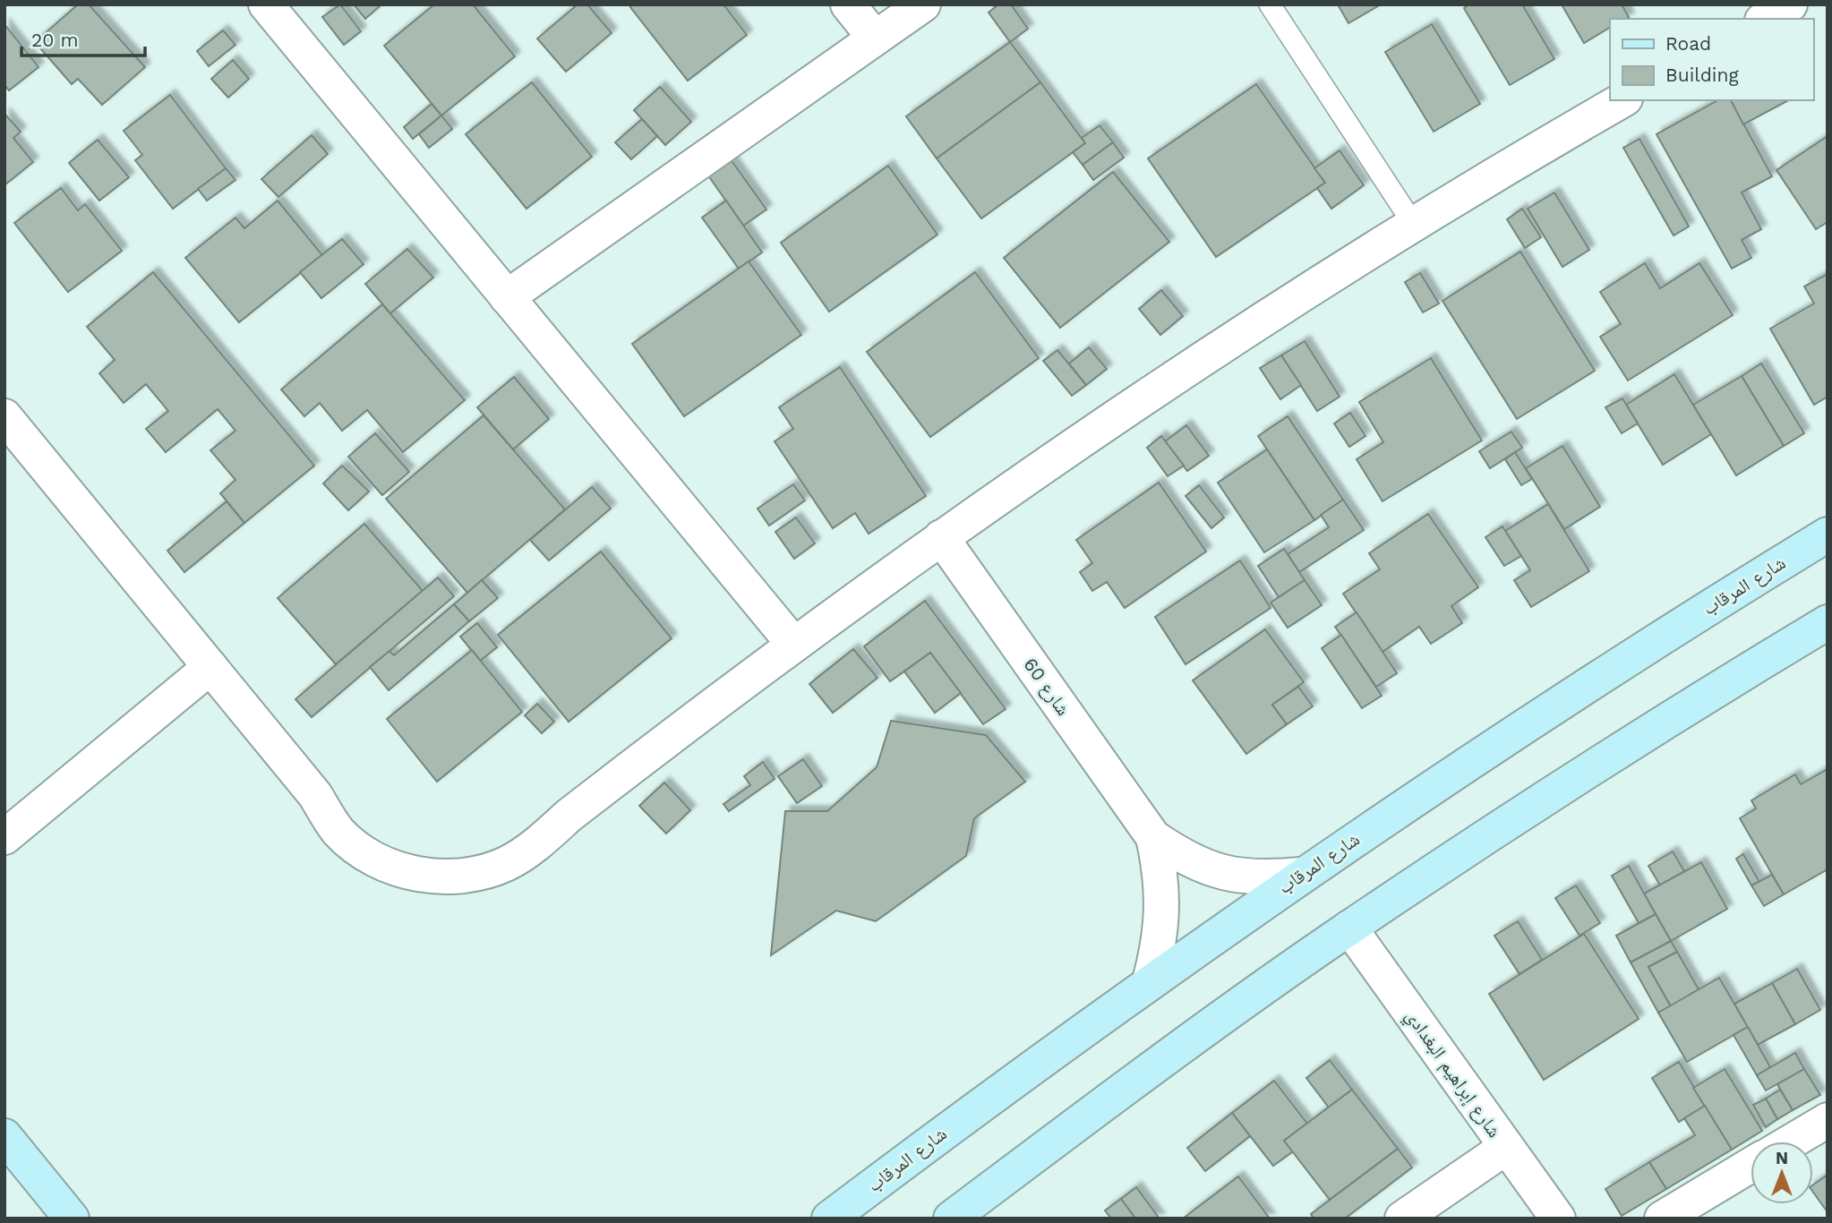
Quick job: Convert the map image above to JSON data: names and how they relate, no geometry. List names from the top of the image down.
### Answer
{
  "streets": {
    "main road": ["شارع المرقاب"],
    "street": ["شارع 60", "شارع إبراهيم البغدادي"]
  },
  "crossings": [
    ["شارع المرقاب", "شارع 60"]
  ],
  "legend": ["Road", "Building"],
  "scale_bar": "20 m",
  "north": "top"
}
